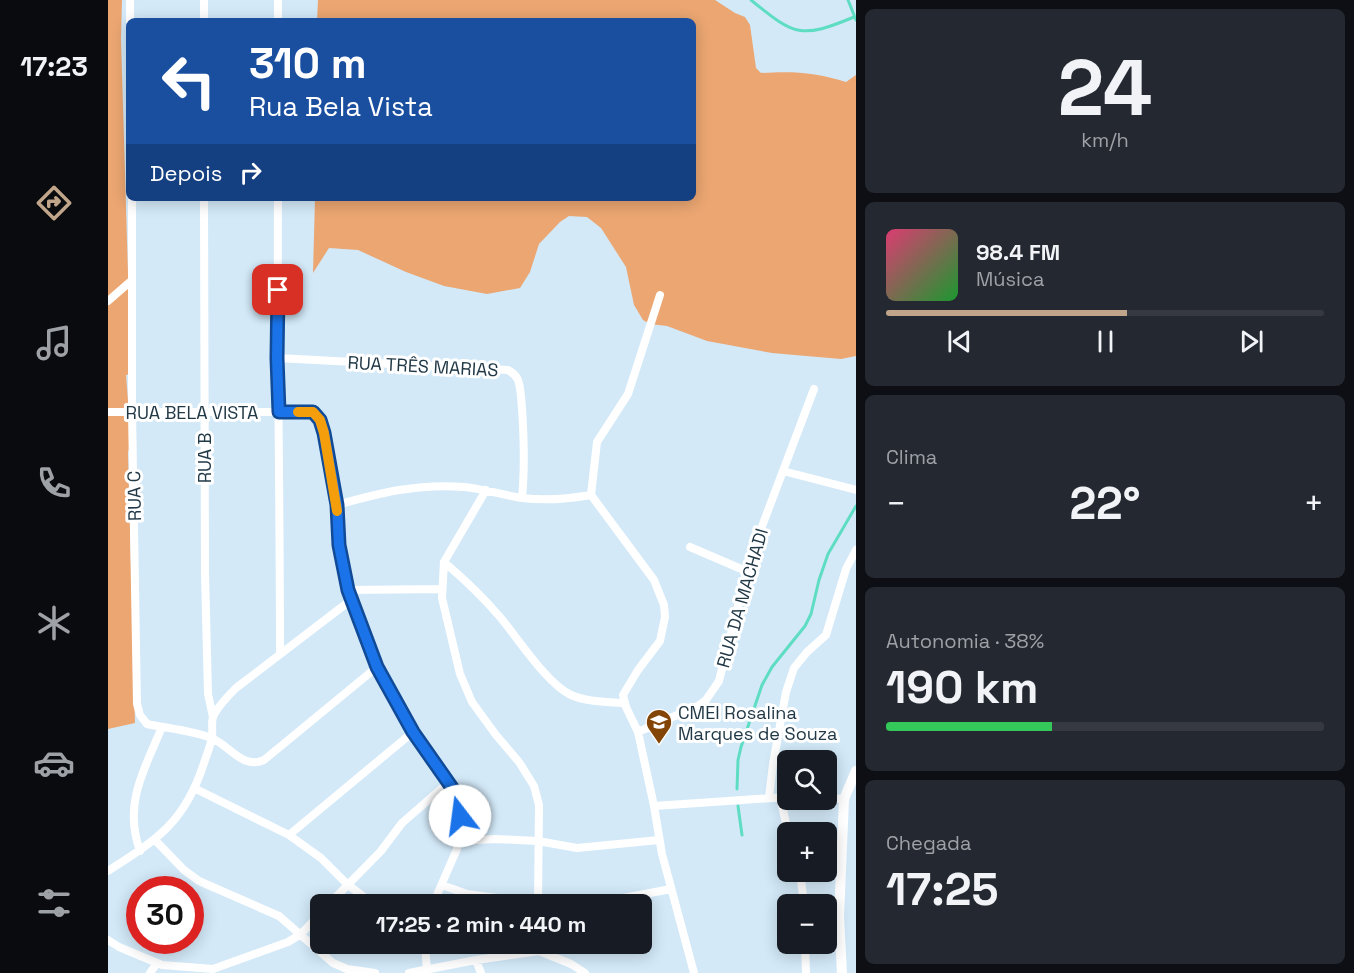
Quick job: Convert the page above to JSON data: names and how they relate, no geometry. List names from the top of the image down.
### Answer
{
  "streets": {
    "street": [
      "RUA TRÊS MARIAS",
      "RUA BELA VISTA",
      "RUA B",
      "RUA C",
      "RUA DA MACHADI"
    ]
  },
  "crossings": [
    ["RUA BELA VISTA", "RUA B"],
    ["RUA BELA VISTA", "RUA C"]
  ],
  "places": {
    "school or university": ["CMEI Rosalina Marques de Souza"]
  },
  "page": {
    "tabs": "17:23",
    "tile": [
      ["24", "km/h"],
      "Clima",
      ["Autonomia · 38%", "190 km"],
      ["Chegada", "17:25"]
    ],
    "turn": ["310 m", "Rua Bela Vista"],
    "then": "Depois",
    "song": ["98.4 FM", "Música"],
    "heat": ["−", "22°", "+"],
    "map_buttons": ["+", "−"],
    "limit": "30",
    "trip": "17:25 · 2 min · 440 m"
  }
}
